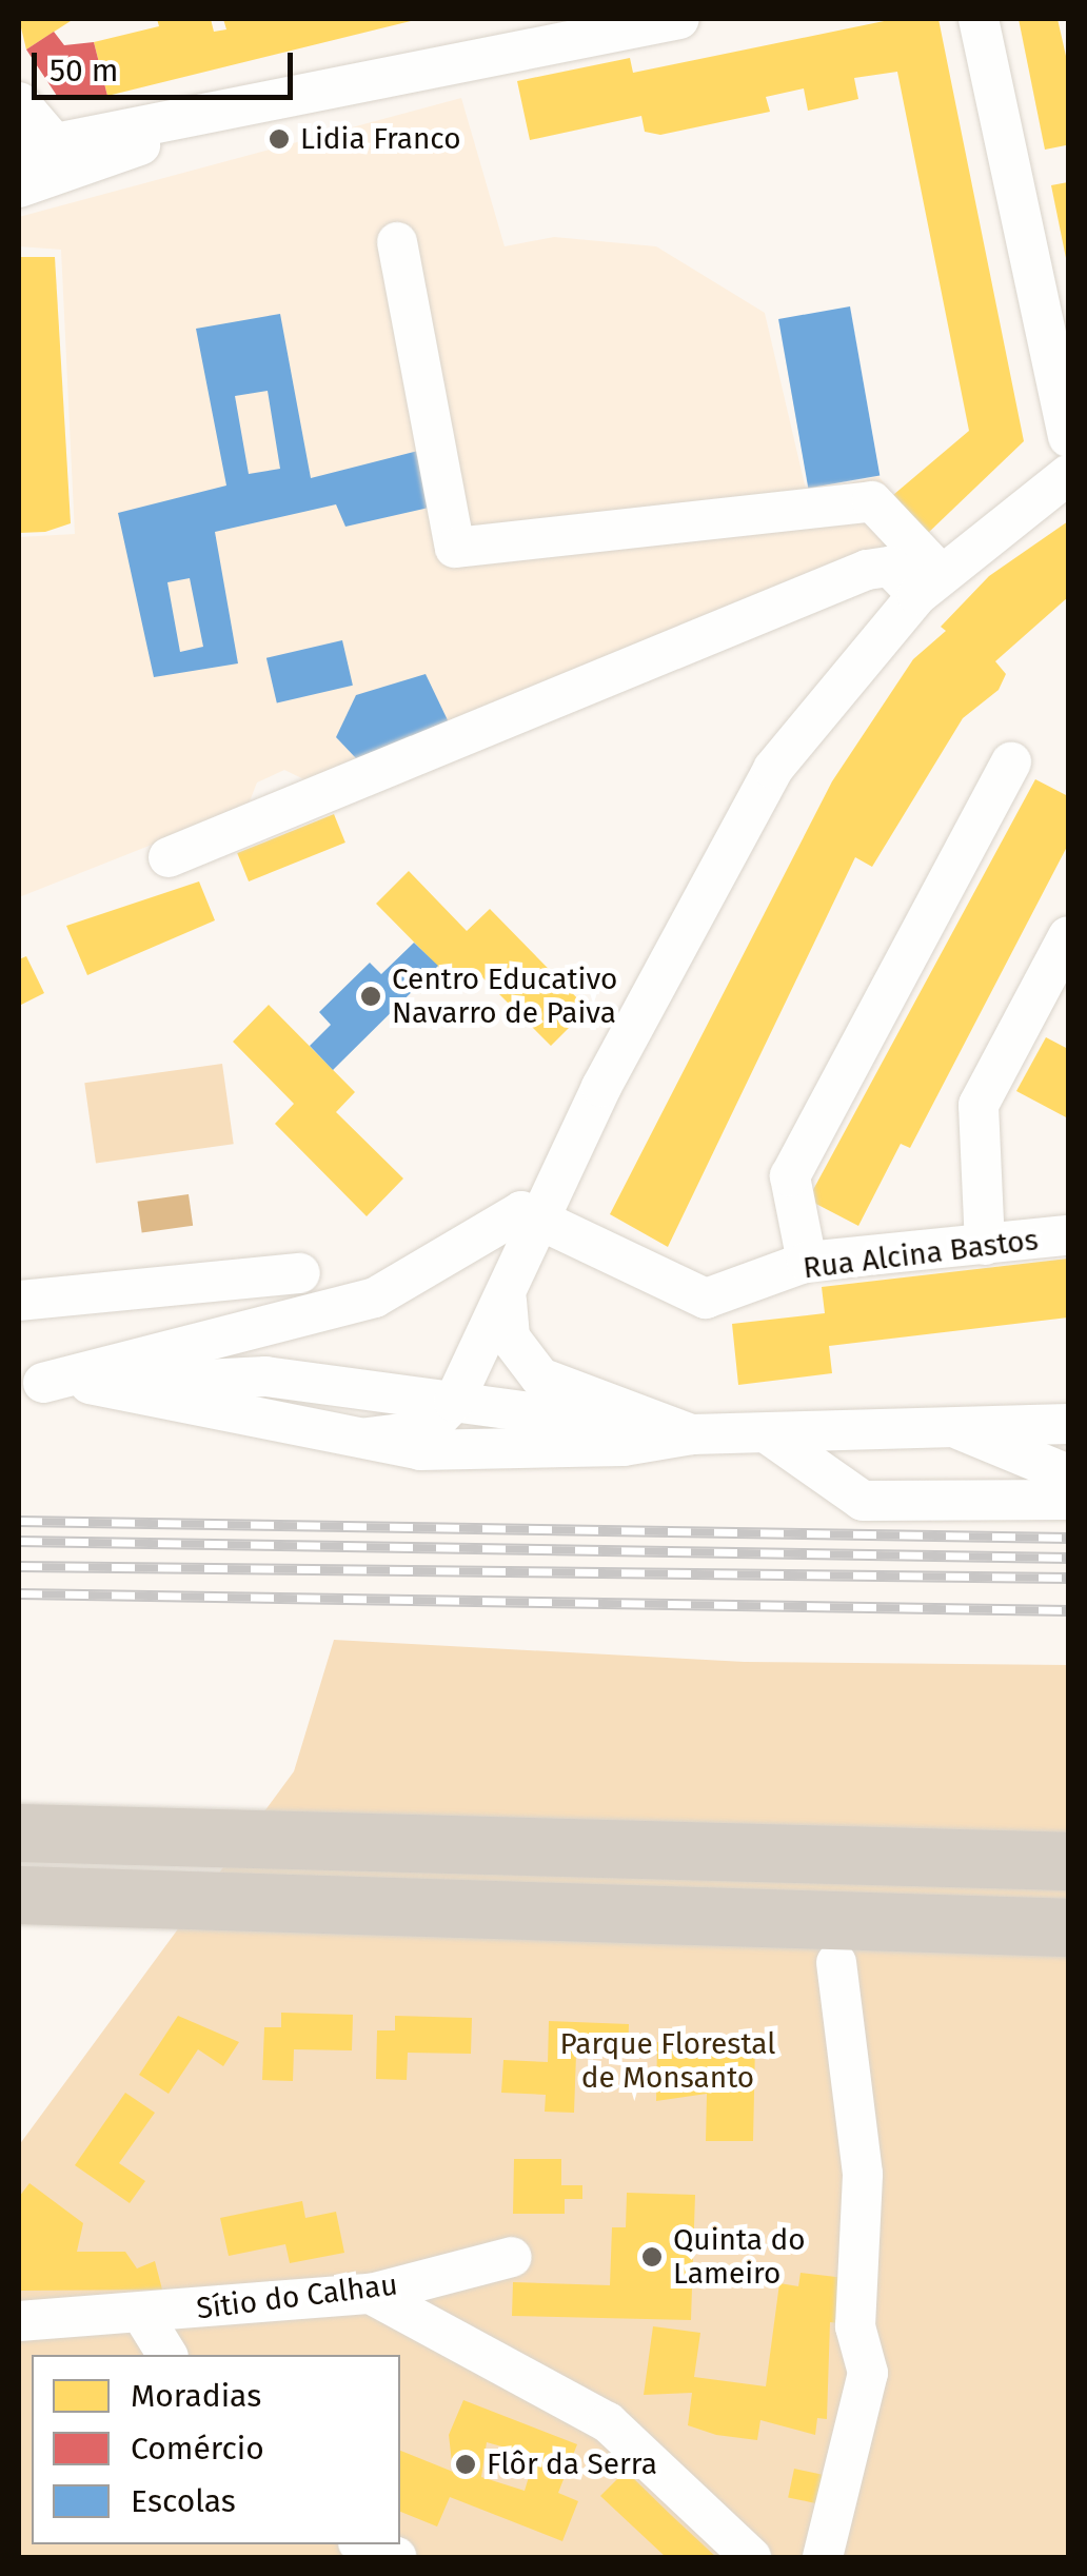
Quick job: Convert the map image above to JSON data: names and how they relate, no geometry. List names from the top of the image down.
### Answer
{
  "streets": {
    "street": ["Rua Alcina Bastos", "Sítio do Calhau"]
  },
  "parks": ["Parque Florestal de Monsanto"],
  "places": [
    "Lidia Franco",
    "Centro Educativo Navarro de Paiva",
    "Quinta do Lameiro",
    "Flôr da Serra"
  ],
  "legend": ["Moradias", "Comércio", "Escolas"],
  "scale_bar": "50 m"
}
